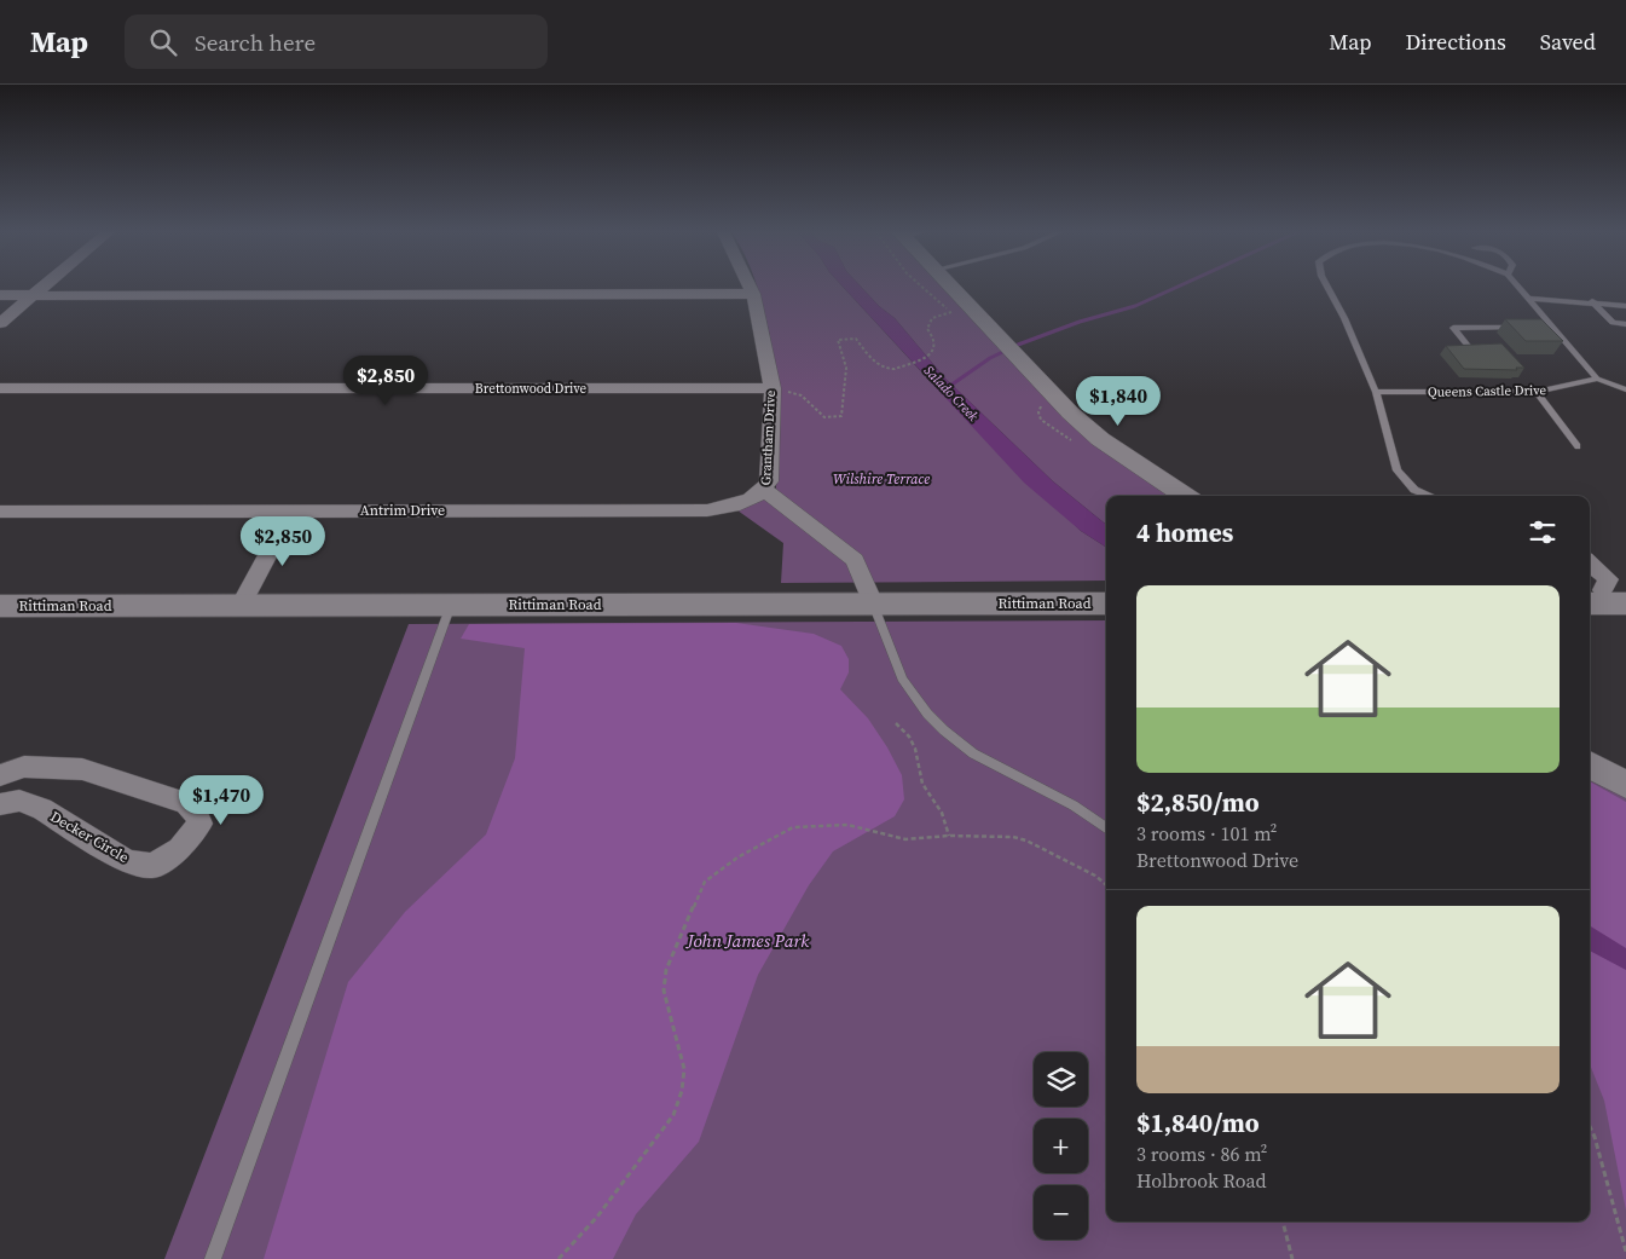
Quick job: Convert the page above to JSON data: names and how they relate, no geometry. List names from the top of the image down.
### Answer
{
  "streets": {
    "main road": ["Rittiman Road"],
    "street": [
      "Brettonwood Drive",
      "Grantham Drive",
      "Antrim Drive",
      "Decker Circle"
    ],
    "lane": ["Queens Castle Drive"]
  },
  "crossings": [
    ["Brettonwood Drive", "Grantham Drive"],
    ["Grantham Drive", "Antrim Drive"],
    ["Grantham Drive", "Rittiman Road"]
  ],
  "water": ["Salado Creek"],
  "parks": ["Wilshire Terrace", "John James Park"],
  "page": {
    "header": "Map",
    "search": "Search here",
    "nav": ["Map", "Directions", "Saved"],
    "price": [
      "$2,850",
      "$1,840",
      "$2,850",
      "$1,470"
    ],
    "heading": "4 homes",
    "list": [
      {
        "name": "$2,850/mo",
        "note": "3 rooms · 101 m² · Brettonwood Drive"
      },
      {
        "name": "$1,840/mo",
        "note": "3 rooms · 86 m² · Holbrook Road"
      }
    ],
    "map_buttons": ["+", "−"]
  }
}
